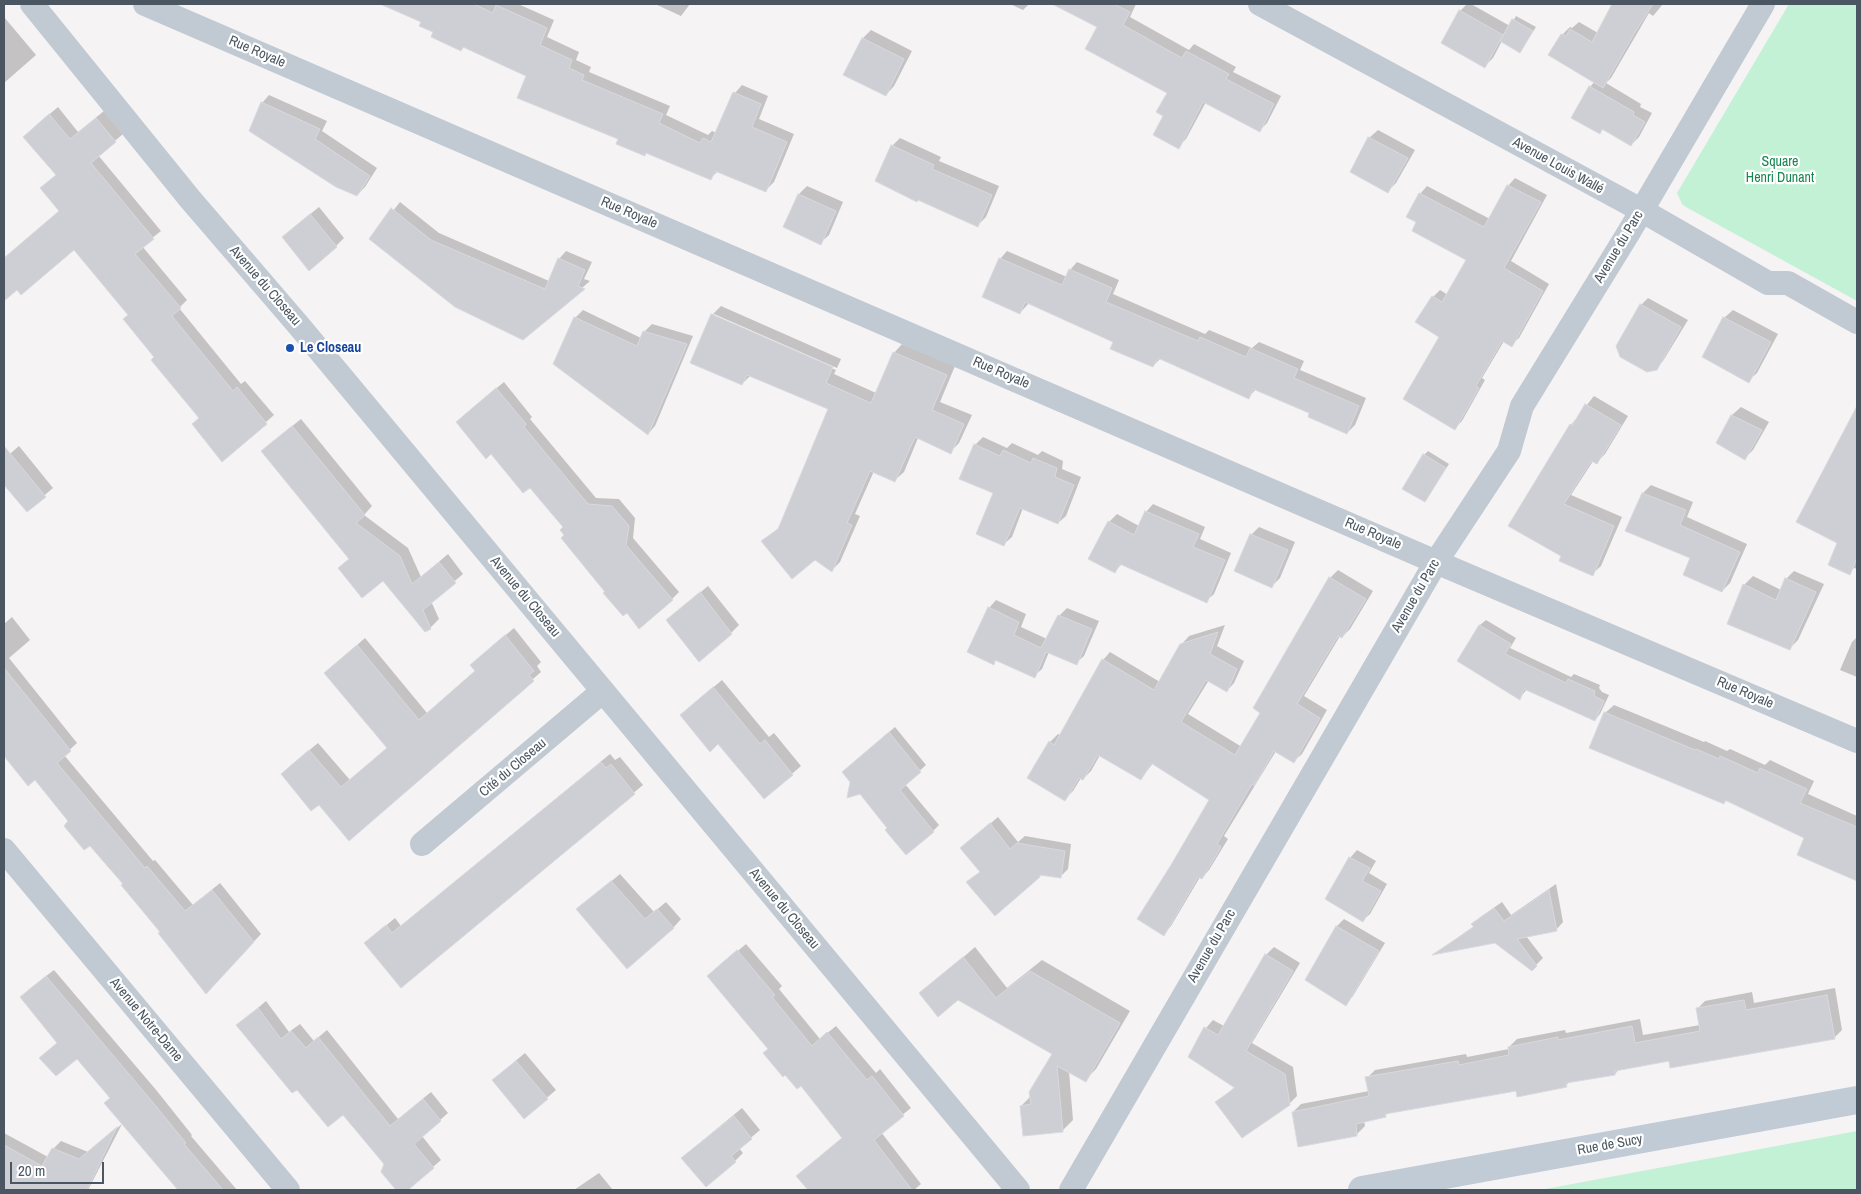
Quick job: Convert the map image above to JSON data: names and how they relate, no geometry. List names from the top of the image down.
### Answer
{
  "streets": {
    "main road": ["Rue de Sucy"],
    "street": [
      "Rue Royale",
      "Avenue Louis Wallé",
      "Avenue du Parc",
      "Avenue du Closeau",
      "Cité du Closeau",
      "Avenue Notre-Dame"
    ]
  },
  "crossings": [
    ["Rue Royale", "Avenue du Parc"],
    ["Avenue Louis Wallé", "Avenue du Parc"],
    ["Avenue du Closeau", "Cité du Closeau"]
  ],
  "parks": ["Square Henri Dunant"],
  "places": ["Le Closeau"],
  "scale_bar": "20 m"
}
